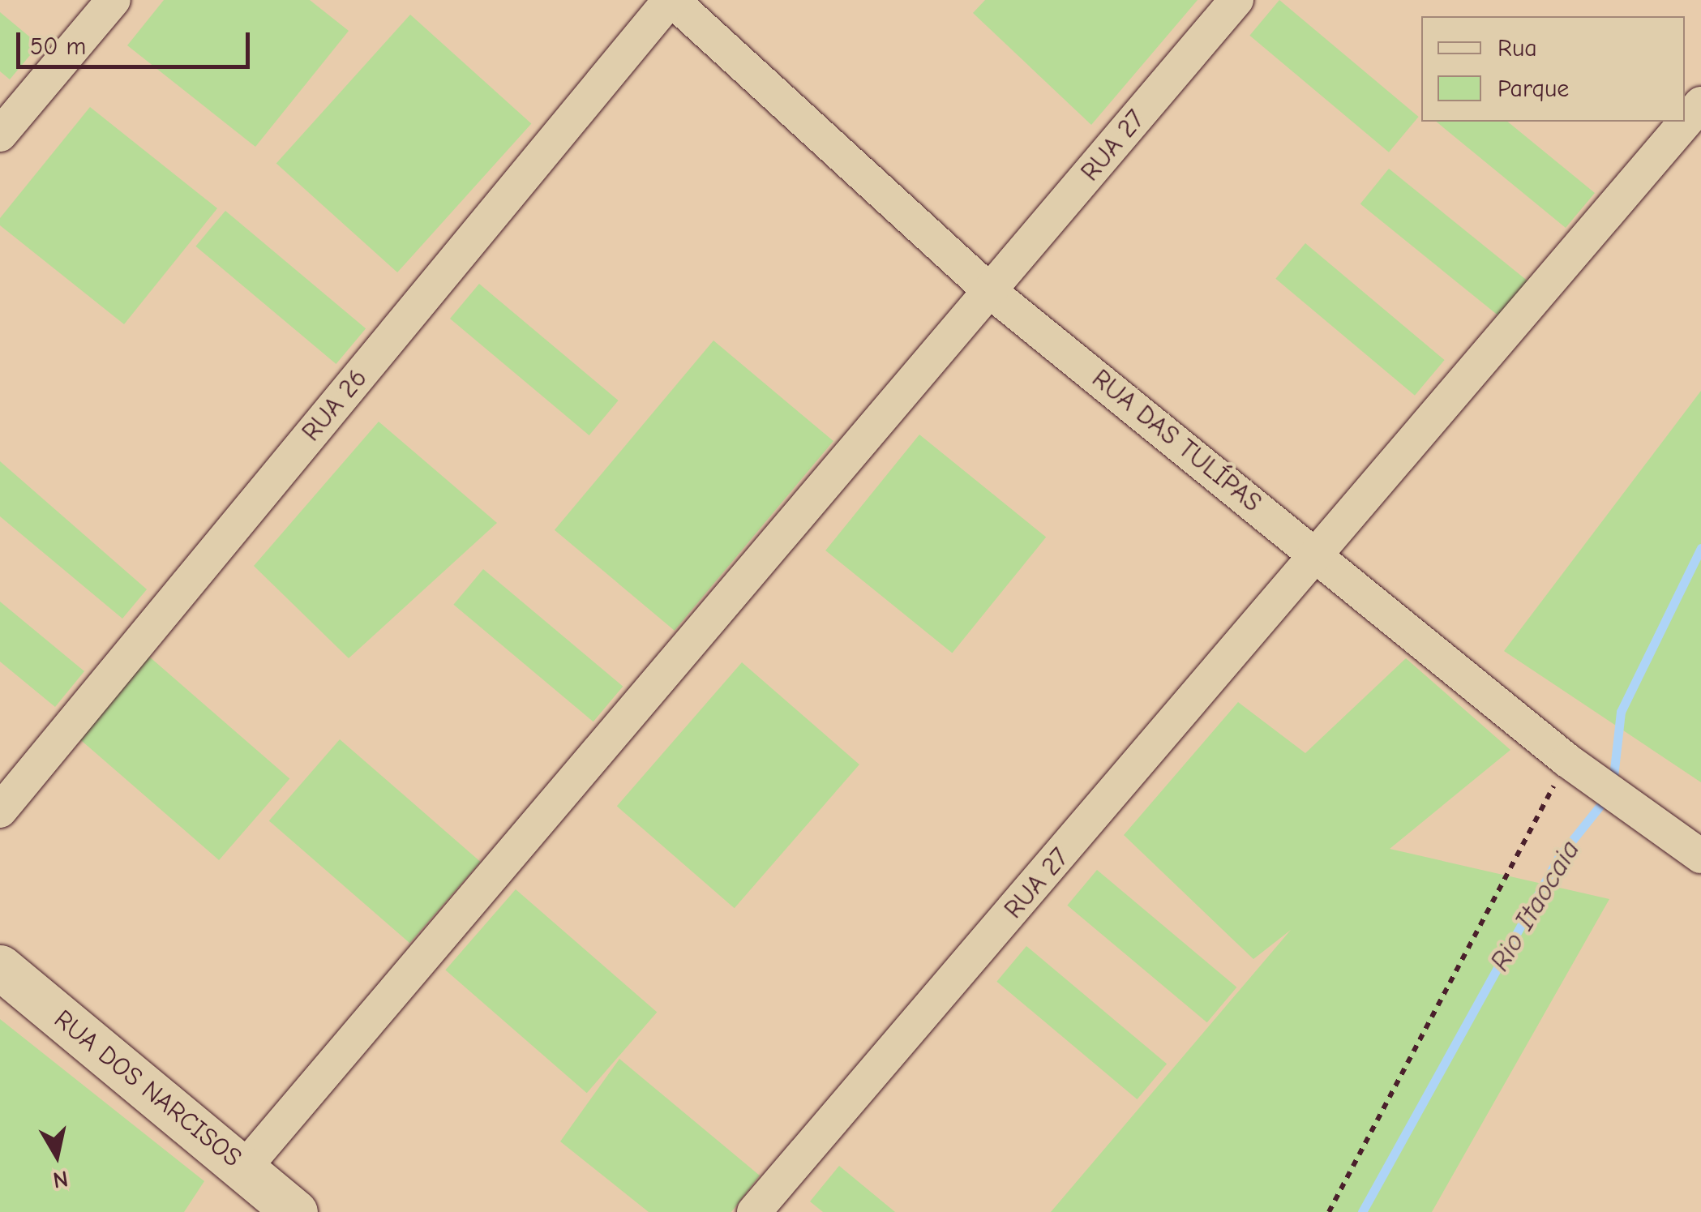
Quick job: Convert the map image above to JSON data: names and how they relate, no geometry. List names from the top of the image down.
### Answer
{
  "streets": {
    "street": [
      "RUA 27",
      "RUA 26",
      "RUA DAS TULÍPAS",
      "RUA DOS NARCISOS"
    ]
  },
  "crossings": [
    ["RUA 27", "RUA DAS TULÍPAS"],
    ["RUA 27", "RUA DOS NARCISOS"],
    ["RUA 26", "RUA DAS TULÍPAS"]
  ],
  "water": ["Rio Itaocaia"],
  "legend": ["Rua", "Parque"],
  "scale_bar": "50 m",
  "north": "bottom"
}
